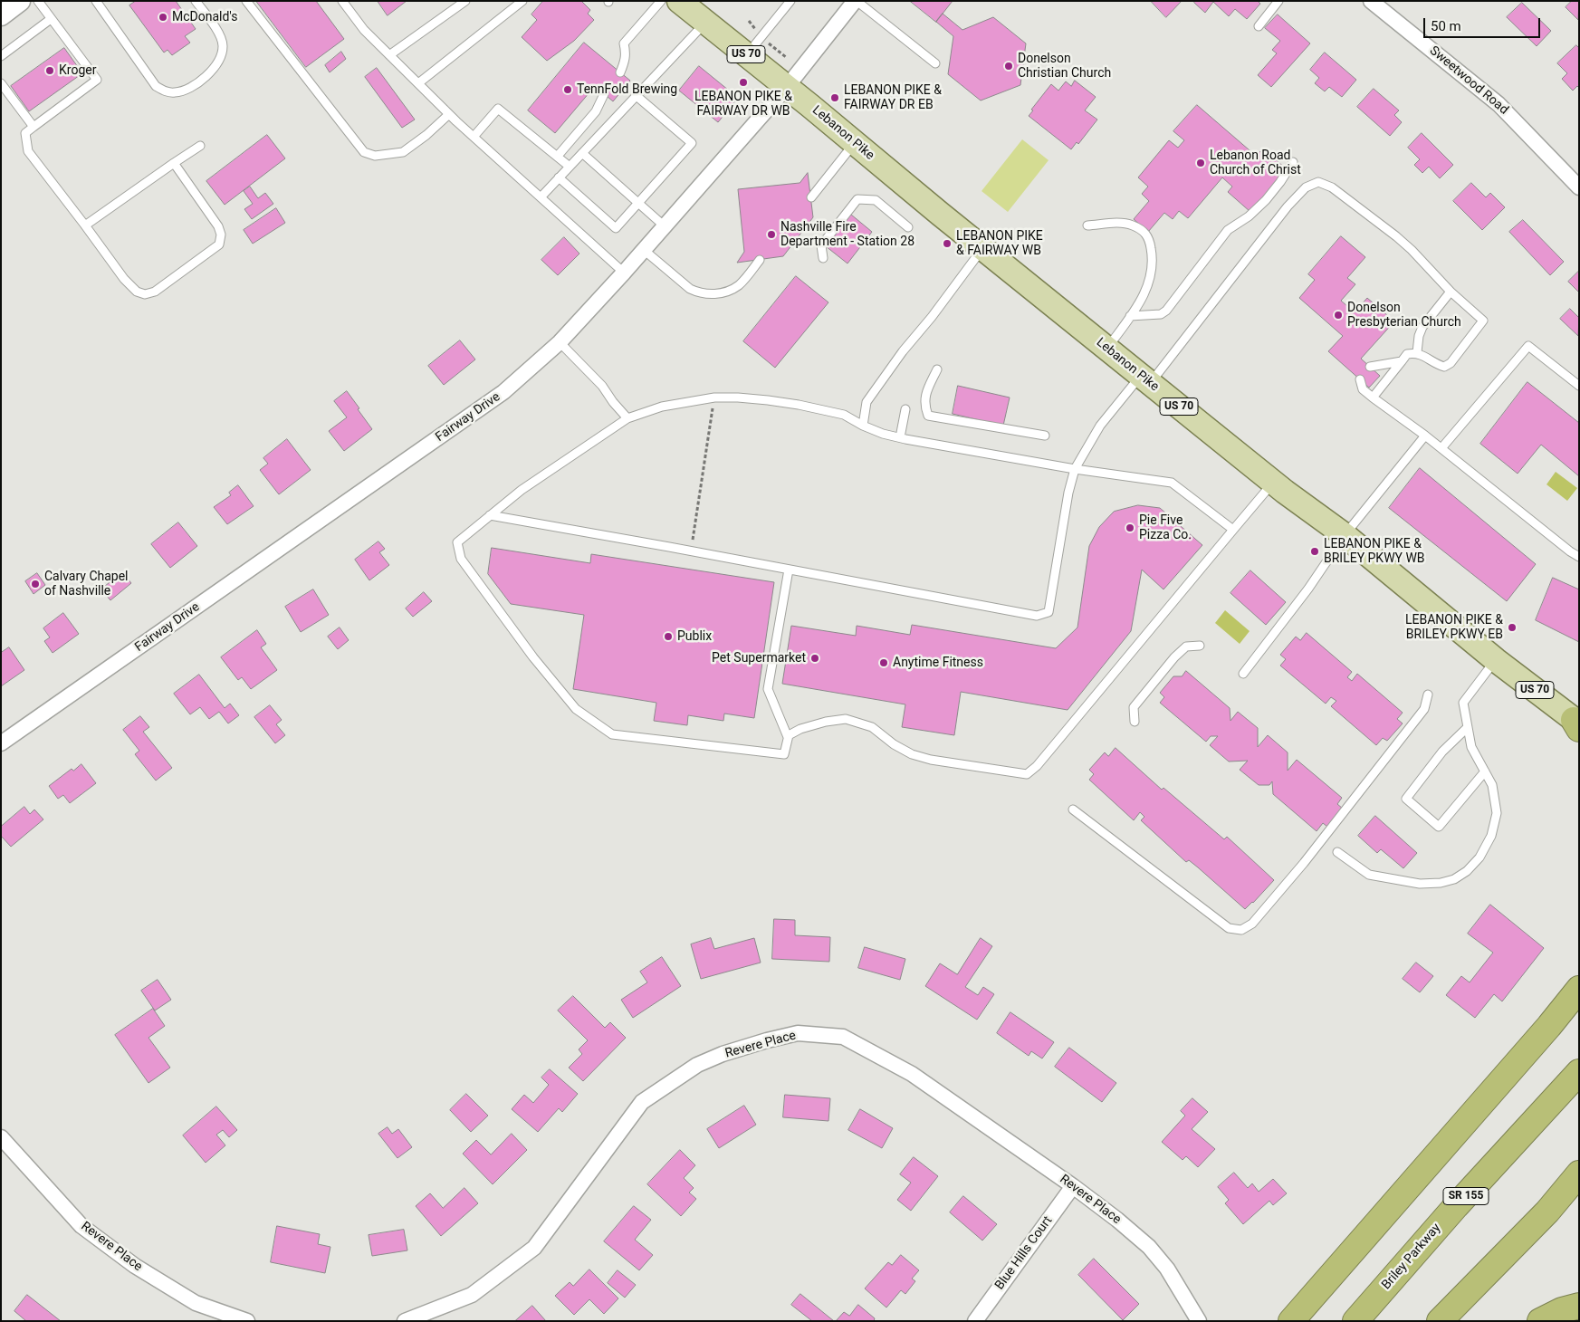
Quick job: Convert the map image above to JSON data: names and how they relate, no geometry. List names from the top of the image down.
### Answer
{
  "streets": {
    "highway": ["SR 155", "Briley Parkway"],
    "main road": ["US 70", "Lebanon Pike"],
    "street": [
      "Sweetwood Road",
      "Fairway Drive",
      "Revere Place",
      "Blue Hills Court"
    ]
  },
  "crossings": [
    ["Lebanon Pike", "Fairway Drive"],
    ["Revere Place", "Blue Hills Court"]
  ],
  "places": [
    "McDonald's",
    "Donelson Christian Church",
    "Kroger",
    "LEBANON PIKE & FAIRWAY DR WB",
    "TennFold Brewing",
    "LEBANON PIKE & FAIRWAY DR EB",
    "Lebanon Road Church of Christ",
    "Nashville Fire Department - Station 28",
    "LEBANON PIKE & FAIRWAY WB",
    "Donelson Presbyterian Church",
    "Pie Five Pizza Co.",
    "LEBANON PIKE & BRILEY PKWY WB",
    "Calvary Chapel of Nashville",
    "LEBANON PIKE & BRILEY PKWY EB",
    "Publix",
    "Pet Supermarket",
    "Anytime Fitness"
  ],
  "scale_bar": "50 m"
}
